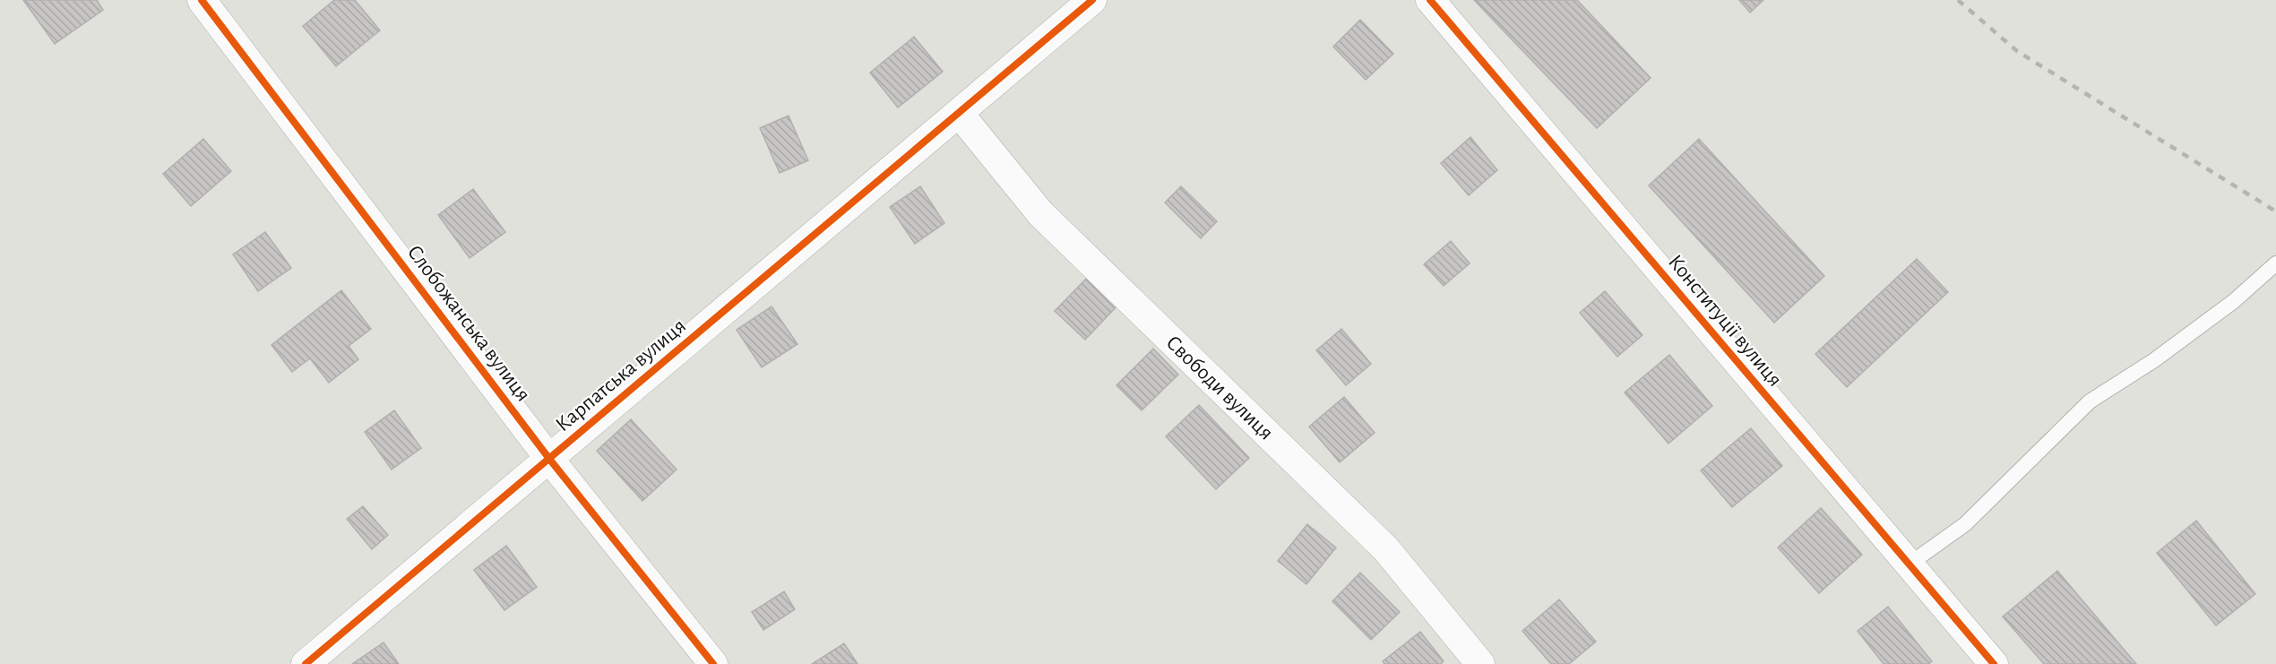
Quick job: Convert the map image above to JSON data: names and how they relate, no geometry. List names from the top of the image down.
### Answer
{
  "streets": {
    "street": [
      "Конституції вулиця",
      "Слобожанська вулиця",
      "Карпатська вулиця",
      "Свободи вулиця"
    ]
  },
  "crossings": [
    ["Слобожанська вулиця", "Карпатська вулиця"],
    ["Карпатська вулиця", "Свободи вулиця"]
  ]
}
